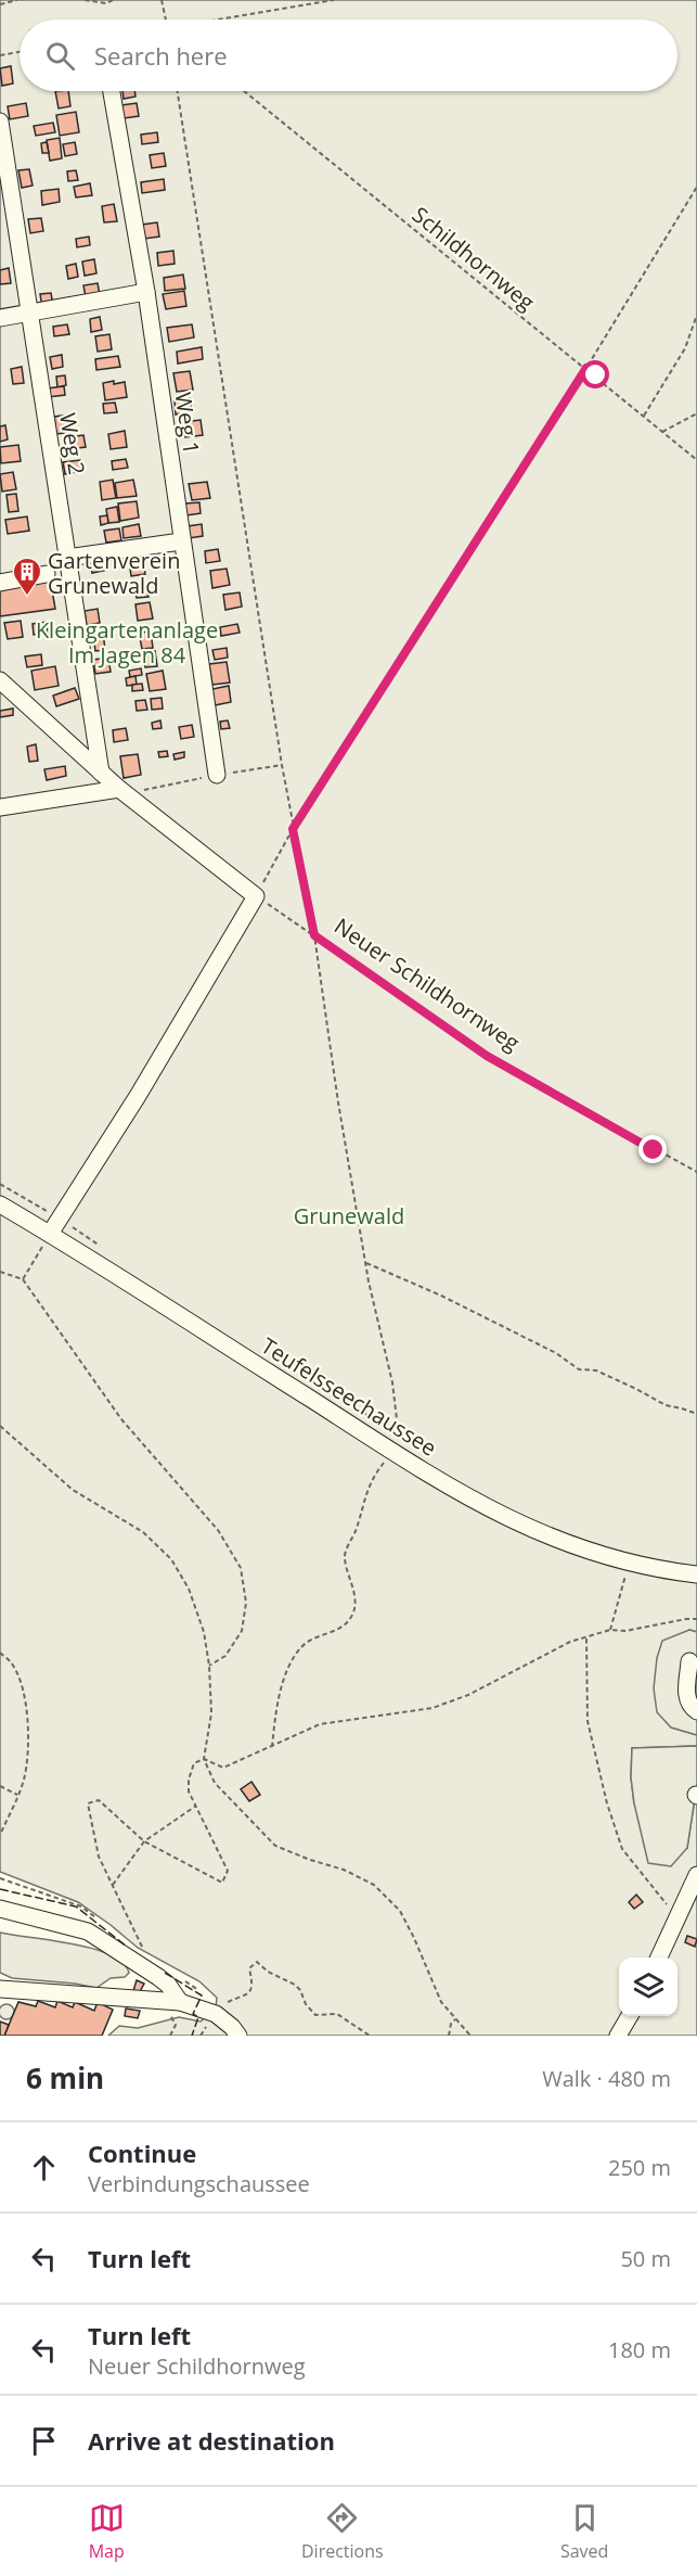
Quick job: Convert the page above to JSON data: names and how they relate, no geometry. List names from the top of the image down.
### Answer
{
  "streets": {
    "street": ["Weg 1", "Weg 2", "Teufelsseechaussee"],
    "path": ["Schildhornweg", "Neuer Schildhornweg"]
  },
  "parks": ["Kleingartenanlage Im Jagen 84", "Grunewald"],
  "places": {
    "building": ["Gartenverein Grunewald"]
  },
  "page": {
    "search": "Search here",
    "heading": ["6 min", "Walk · 480 m"],
    "list": [
      ["Continue", "Verbindungschaussee", "250 m"],
      ["Turn left", "50 m"],
      ["Turn left", "Neuer Schildhornweg", "180 m"],
      "Arrive at destination"
    ],
    "nav": ["Map", "Directions", "Saved"]
  }
}
